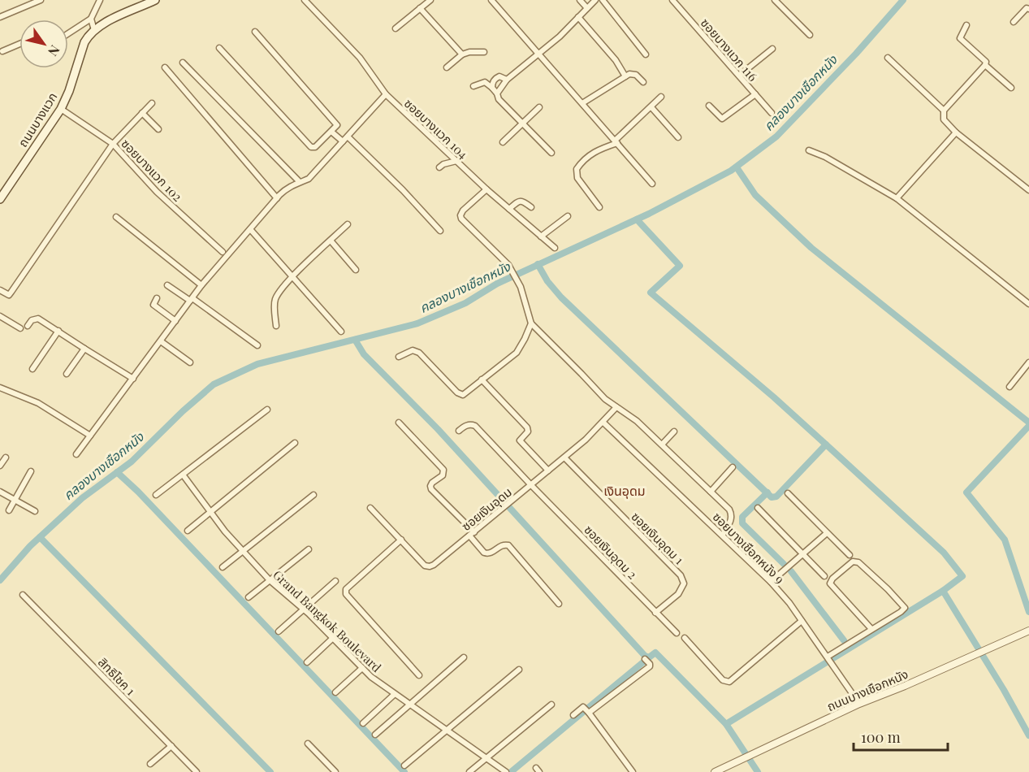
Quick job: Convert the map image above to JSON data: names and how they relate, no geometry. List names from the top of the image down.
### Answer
{
  "streets": {
    "main road": ["ถนนบางแวก"],
    "street": [
      "ซอยบางแวก 116",
      "ซอยบางแวก 104",
      "ซอยบางแวก 102",
      "ซอยเงินอุดม",
      "ซอยเงินอุดม 1",
      "ซอยบางเชือกหนัง 9",
      "ซอยเงินอุดม 2",
      "Grand Bangkok Boulevard",
      "สิทธิโชค 1",
      "ถนนบางเชือกหนัง"
    ]
  },
  "crossings": [
    ["ถนนบางแวก", "ซอยบางแวก 102"],
    ["ซอยเงินอุดม", "ซอยเงินอุดม 1"],
    ["ซอยเงินอุดม", "ซอยบางเชือกหนัง 9"],
    ["ซอยเงินอุดม", "ซอยเงินอุดม 2"],
    ["ซอยเงินอุดม 1", "ซอยเงินอุดม 2"],
    ["ซอยบางเชือกหนัง 9", "ถนนบางเชือกหนัง"]
  ],
  "districts": ["เงินอุดม"],
  "water": ["คลองบางเชือกหนัง"],
  "scale_bar": "100 m",
  "north": "bottom right"
}
